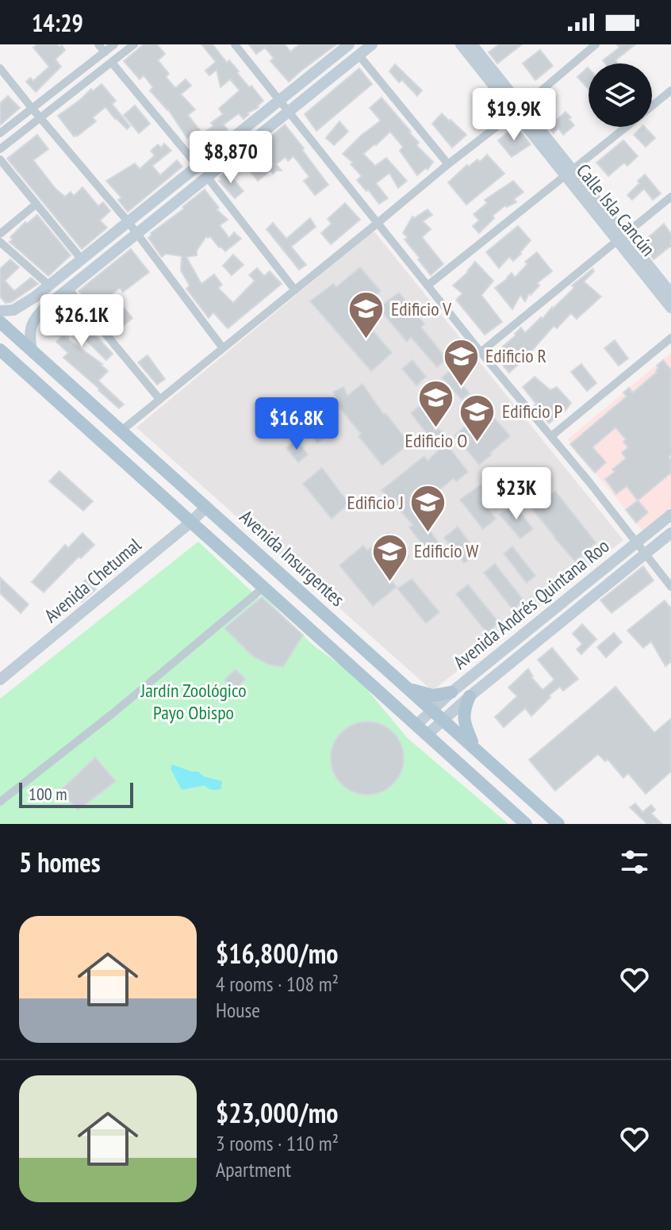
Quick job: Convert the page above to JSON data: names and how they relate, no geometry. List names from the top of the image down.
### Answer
{
  "streets": {
    "main road": ["Avenida Insurgentes"],
    "street": ["Calle Isla Cancún", "Avenida Chetumal", "Avenida Andrés Quintana Roo"]
  },
  "crossings": [
    ["Avenida Insurgentes", "Avenida Chetumal"],
    ["Avenida Insurgentes", "Avenida Andrés Quintana Roo"]
  ],
  "parks": ["Jardín Zoológico Payo Obispo"],
  "places": {
    "school or university": [
      "Edificio V",
      "Edificio R",
      "Edificio O",
      "Edificio P",
      "Edificio J",
      "Edificio W"
    ]
  },
  "scale_bar": "100 m",
  "page": {
    "status": "14:29",
    "price": [
      "$19.9K",
      "$8,870",
      "$26.1K",
      "$16.8K",
      "$23K"
    ],
    "scale": "100 m",
    "heading": "5 homes",
    "list": [
      {
        "name": "$16,800/mo",
        "note": "4 rooms · 108 m² · House"
      },
      {
        "name": "$23,000/mo",
        "note": "3 rooms · 110 m² · Apartment"
      }
    ]
  }
}
